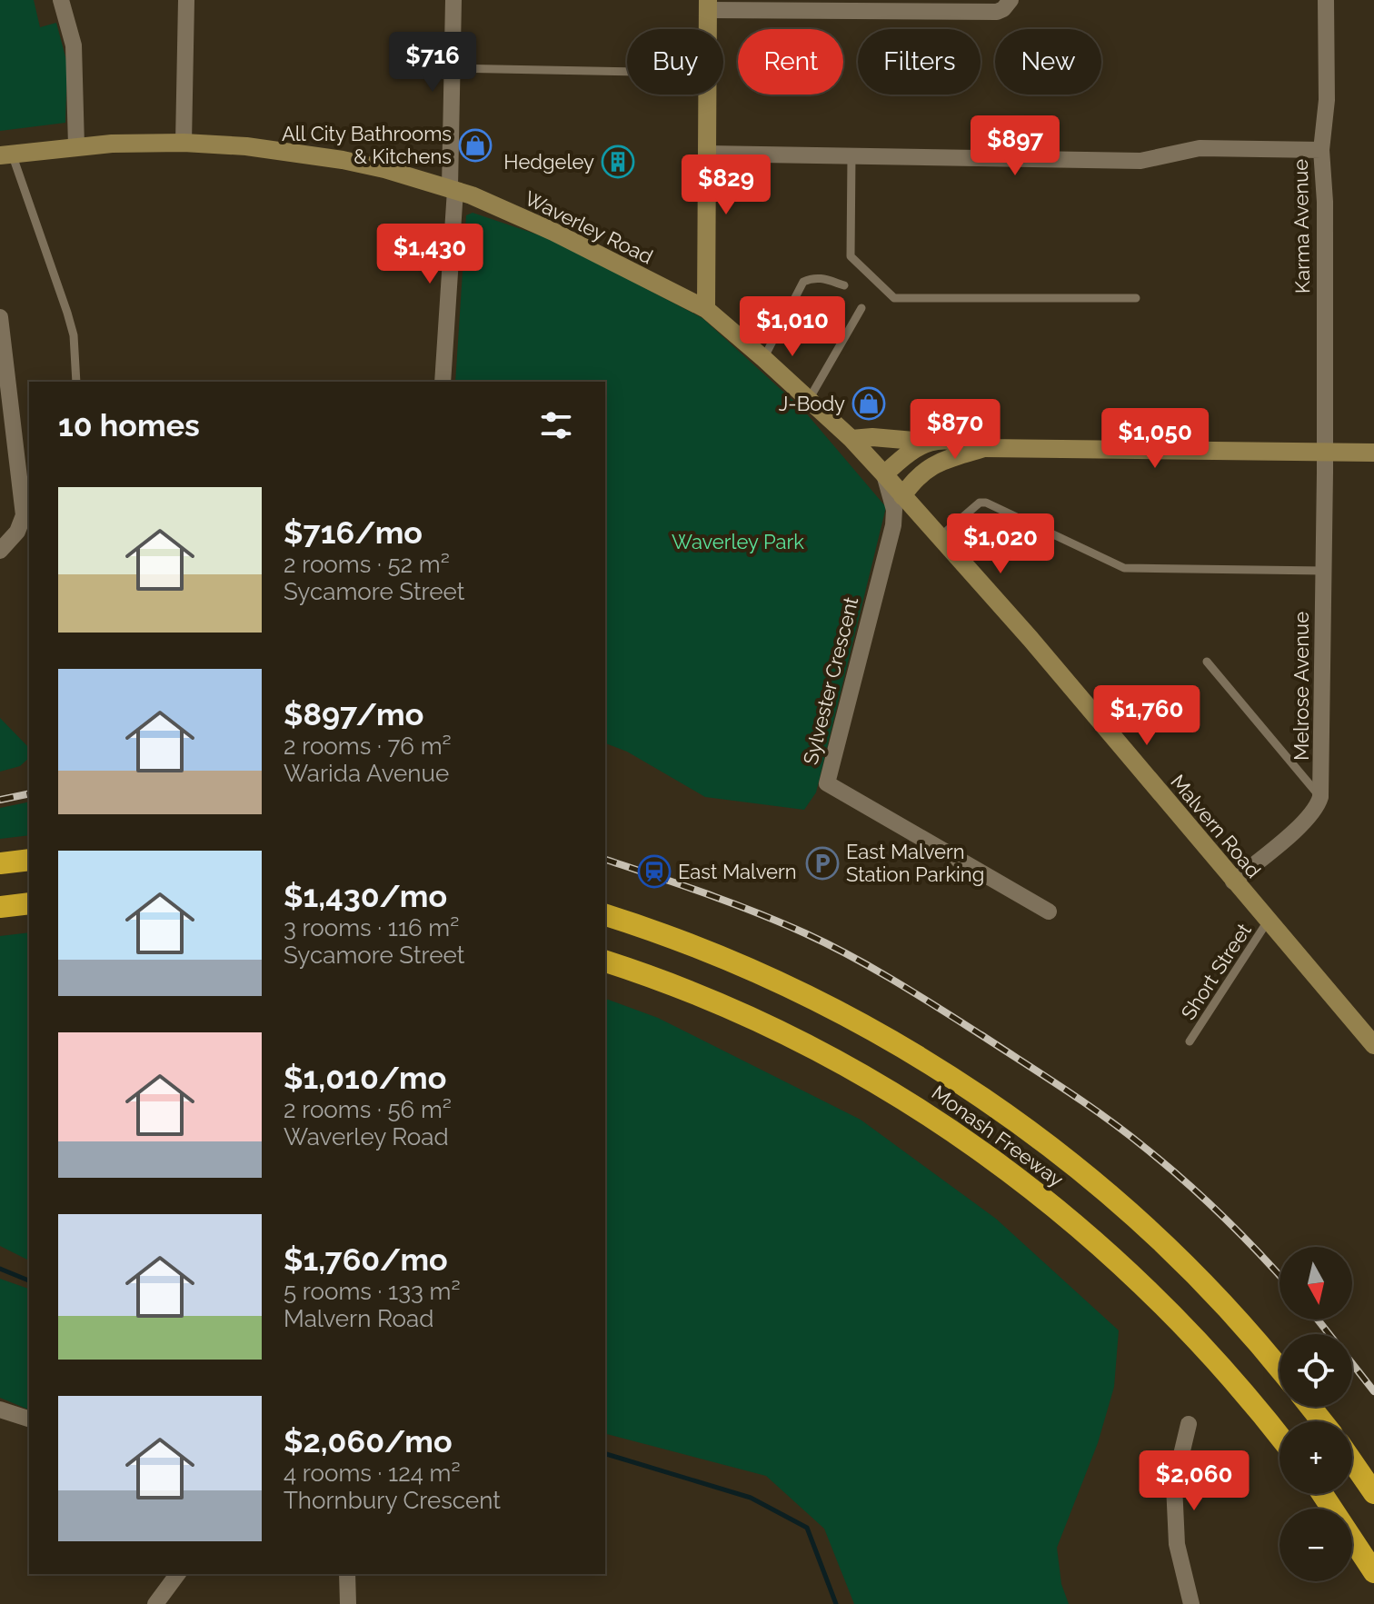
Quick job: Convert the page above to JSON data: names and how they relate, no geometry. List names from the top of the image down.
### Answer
{
  "streets": {
    "highway": ["Monash Freeway"],
    "main road": ["Waverley Road", "Malvern Road"],
    "street": ["Karma Avenue", "Sylvester Crescent", "Melrose Avenue"],
    "lane": ["Short Street"]
  },
  "crossings": [
    ["Karma Avenue", "Melrose Avenue"],
    ["Waverley Road", "Malvern Road"],
    ["Sylvester Crescent", "Malvern Road"],
    ["Malvern Road", "Short Street"]
  ],
  "parks": ["Waverley Park"],
  "places": {
    "shop": ["All City Bathrooms & Kitchens", "J-Body"],
    "building": ["Hedgeley"],
    "parking": ["East Malvern Station Parking"],
    "station": ["East Malvern"]
  },
  "north": "bottom",
  "page": {
    "chip": [
      "Buy",
      "Rent",
      "Filters",
      "New"
    ],
    "price": [
      "$716",
      "$897",
      "$829",
      "$1,430",
      "$1,010",
      "$870",
      "$1,050",
      "$1,020",
      "$1,760",
      "$2,060"
    ],
    "heading": "10 homes",
    "list": [
      {
        "name": "$716/mo",
        "note": "2 rooms · 52 m² · Sycamore Street"
      },
      {
        "name": "$897/mo",
        "note": "2 rooms · 76 m² · Warida Avenue"
      },
      {
        "name": "$1,430/mo",
        "note": "3 rooms · 116 m² · Sycamore Street"
      },
      {
        "name": "$1,010/mo",
        "note": "2 rooms · 56 m² · Waverley Road"
      },
      {
        "name": "$1,760/mo",
        "note": "5 rooms · 133 m² · Malvern Road"
      },
      {
        "name": "$2,060/mo",
        "note": "4 rooms · 124 m² · Thornbury Crescent"
      }
    ],
    "map_buttons": ["+", "−"]
  }
}
